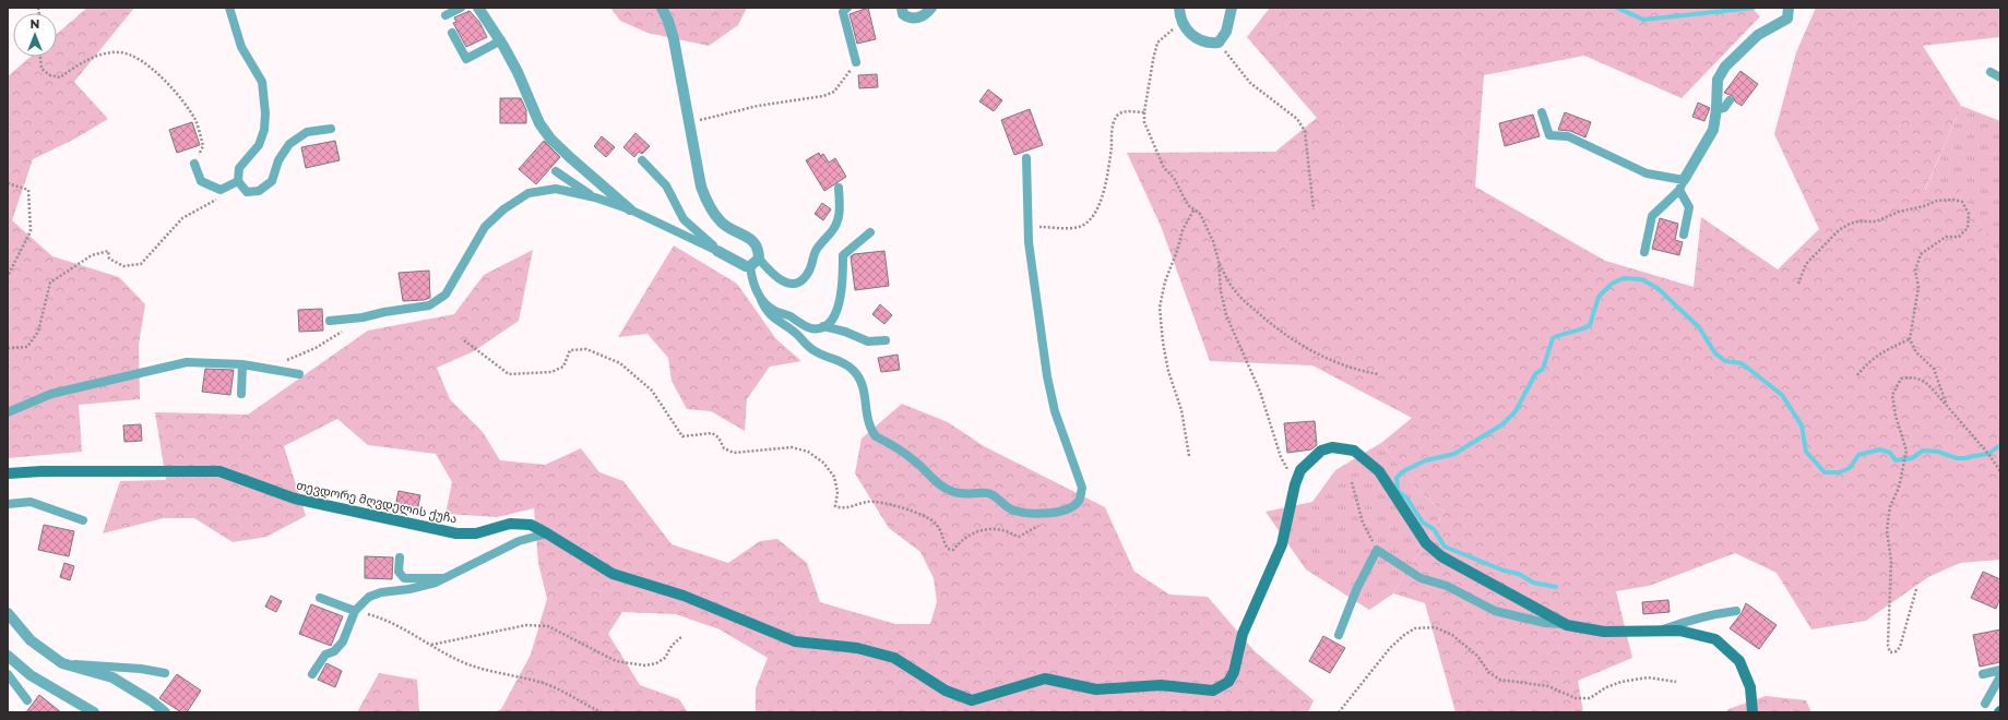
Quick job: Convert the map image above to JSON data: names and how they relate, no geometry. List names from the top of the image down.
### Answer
{
  "streets": {
    "street": ["თევდორე მღვდელის ქუჩა"]
  },
  "north": "top"
}
